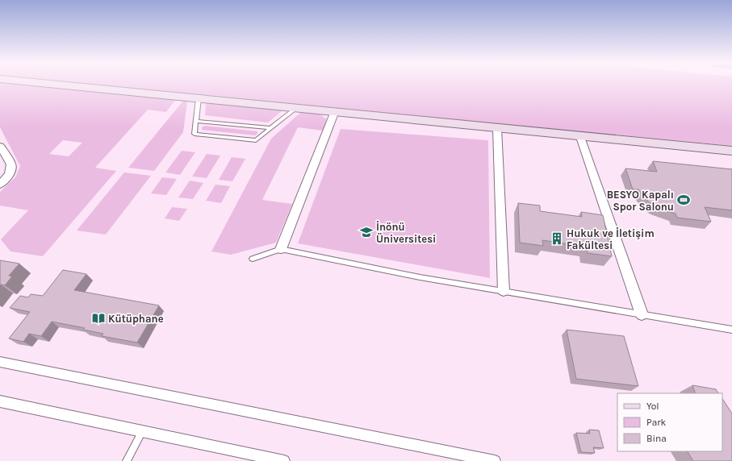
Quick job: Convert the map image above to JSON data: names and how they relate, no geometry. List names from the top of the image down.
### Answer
{
  "places": {
    "sports": ["BESYO Kapalı Spor Salonu"],
    "school or university": ["İnönü Üniversitesi"],
    "building": ["Hukuk ve İletişim Fakültesi"],
    "library": ["Kütüphane"]
  },
  "legend": ["Yol", "Park", "Bina"]
}
